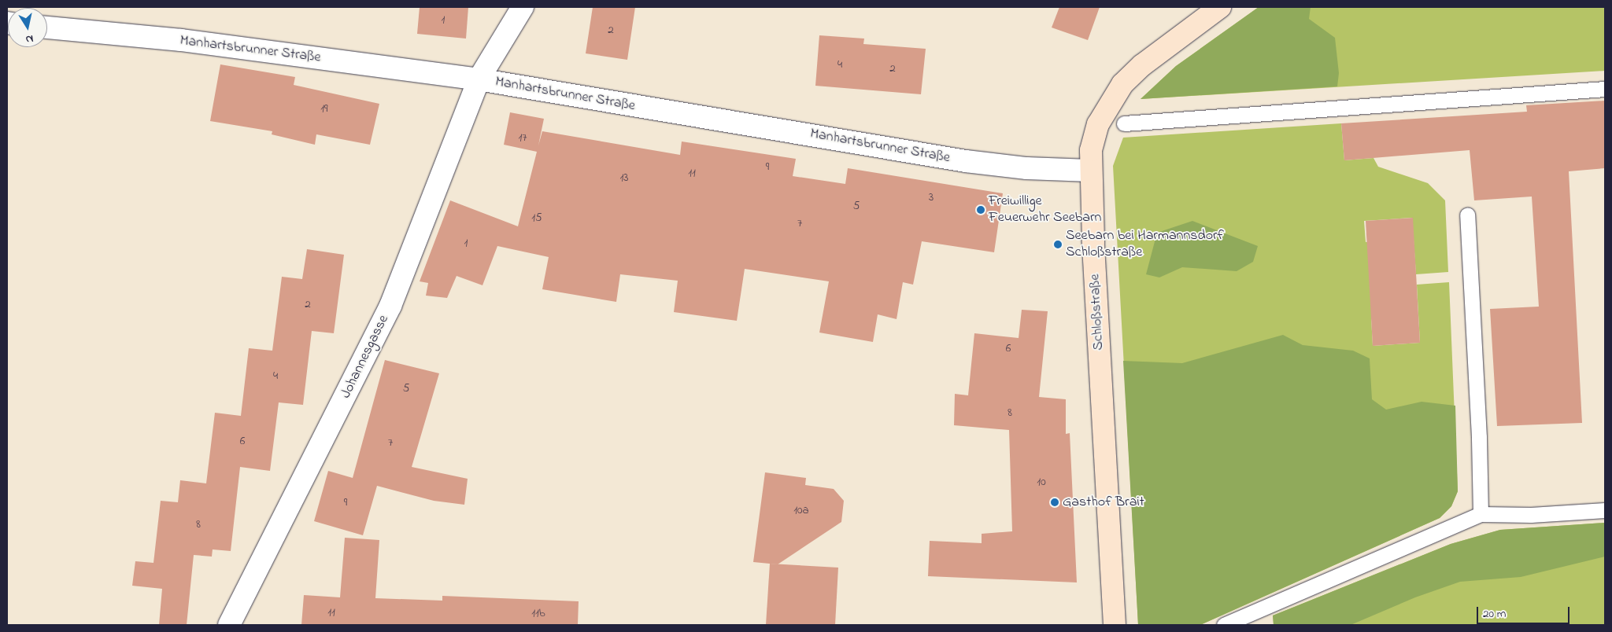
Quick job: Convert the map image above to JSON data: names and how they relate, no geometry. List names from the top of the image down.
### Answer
{
  "streets": {
    "main road": ["Schloßstraße"],
    "street": ["Manhartsbrunner Straße", "Johannesgasse"]
  },
  "crossings": [
    ["Manhartsbrunner Straße", "Schloßstraße"],
    ["Manhartsbrunner Straße", "Johannesgasse"]
  ],
  "places": ["Freiwillige Feuerwehr Seebarn", "Seebarn bei Harmannsdorf Schloßstraße", "Gasthof Brait"],
  "house_numbers": [
    "1",
    "2",
    "4",
    "2",
    "19",
    "17",
    "9",
    "11",
    "13",
    "3",
    "5",
    "15",
    "7",
    "1",
    "2",
    "6",
    "4",
    "5",
    "8",
    "6",
    "7",
    "10",
    "9",
    "10a",
    "8",
    "11",
    "11b"
  ],
  "scale_bar": "20 m",
  "north": "bottom"
}
